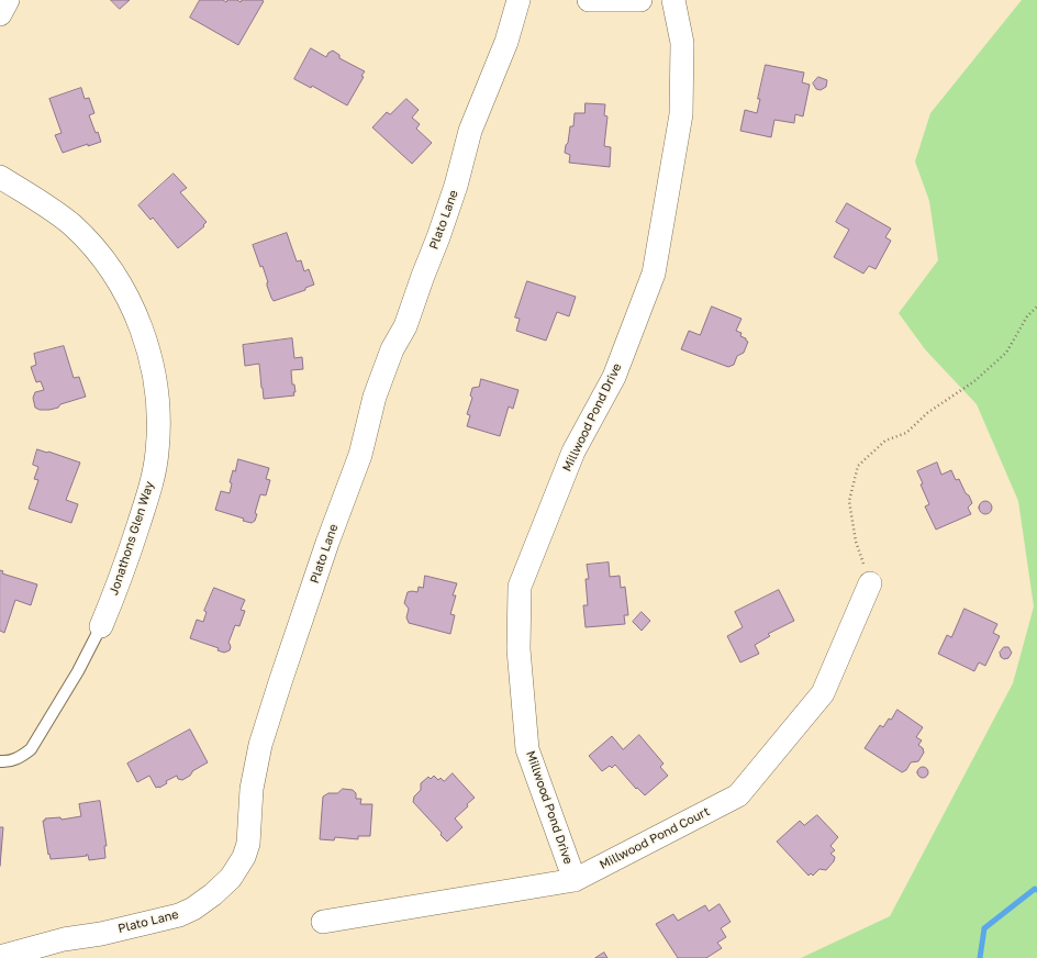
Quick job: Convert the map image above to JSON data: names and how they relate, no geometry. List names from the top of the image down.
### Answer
{
  "streets": {
    "street": [
      "Plato Lane",
      "Millwood Pond Drive",
      "Jonathons Glen Way",
      "Millwood Pond Court"
    ]
  },
  "crossings": [
    ["Millwood Pond Drive", "Millwood Pond Court"]
  ]
}
